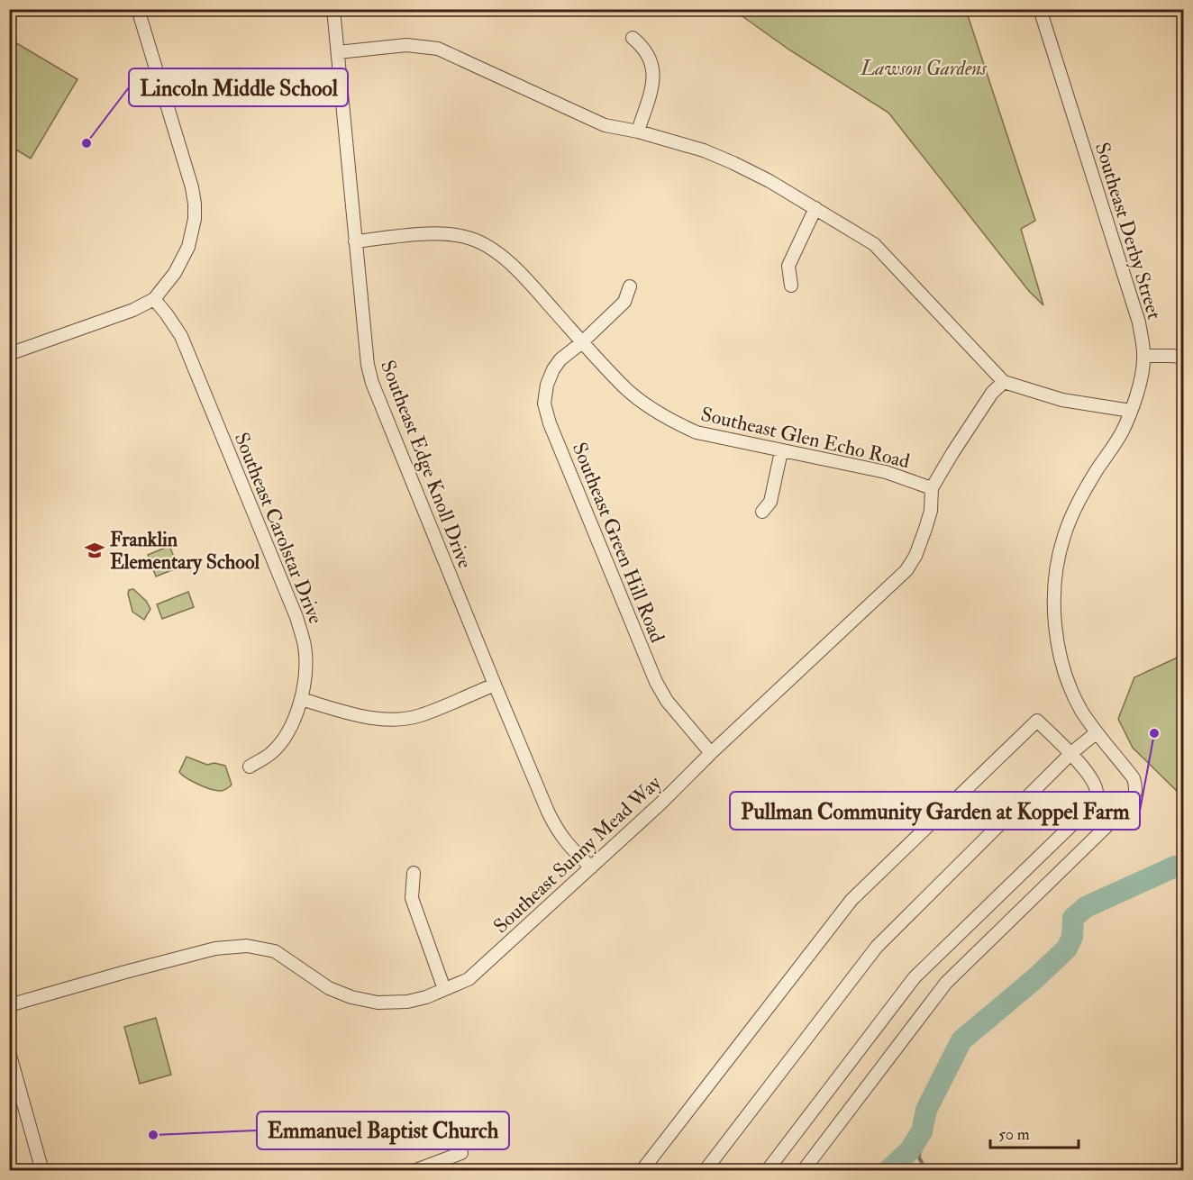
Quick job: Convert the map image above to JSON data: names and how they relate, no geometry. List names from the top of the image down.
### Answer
{
  "streets": {
    "street": [
      "Southeast Derby Street",
      "Southeast Glen Echo Road",
      "Southeast Edge Knoll Drive",
      "Southeast Carolstar Drive",
      "Southeast Green Hill Road",
      "Southeast Sunny Mead Way"
    ]
  },
  "crossings": [
    ["Southeast Glen Echo Road", "Southeast Edge Knoll Drive"],
    ["Southeast Glen Echo Road", "Southeast Green Hill Road"],
    ["Southeast Glen Echo Road", "Southeast Sunny Mead Way"],
    ["Southeast Edge Knoll Drive", "Southeast Sunny Mead Way"],
    ["Southeast Green Hill Road", "Southeast Sunny Mead Way"]
  ],
  "parks": ["Lawson Gardens"],
  "places": {
    "other": ["Lincoln Middle School", "Pullman Community Garden at Koppel Farm", "Emmanuel Baptist Church"],
    "school or university": ["Franklin Elementary School"]
  },
  "scale_bar": "50 m"
}
